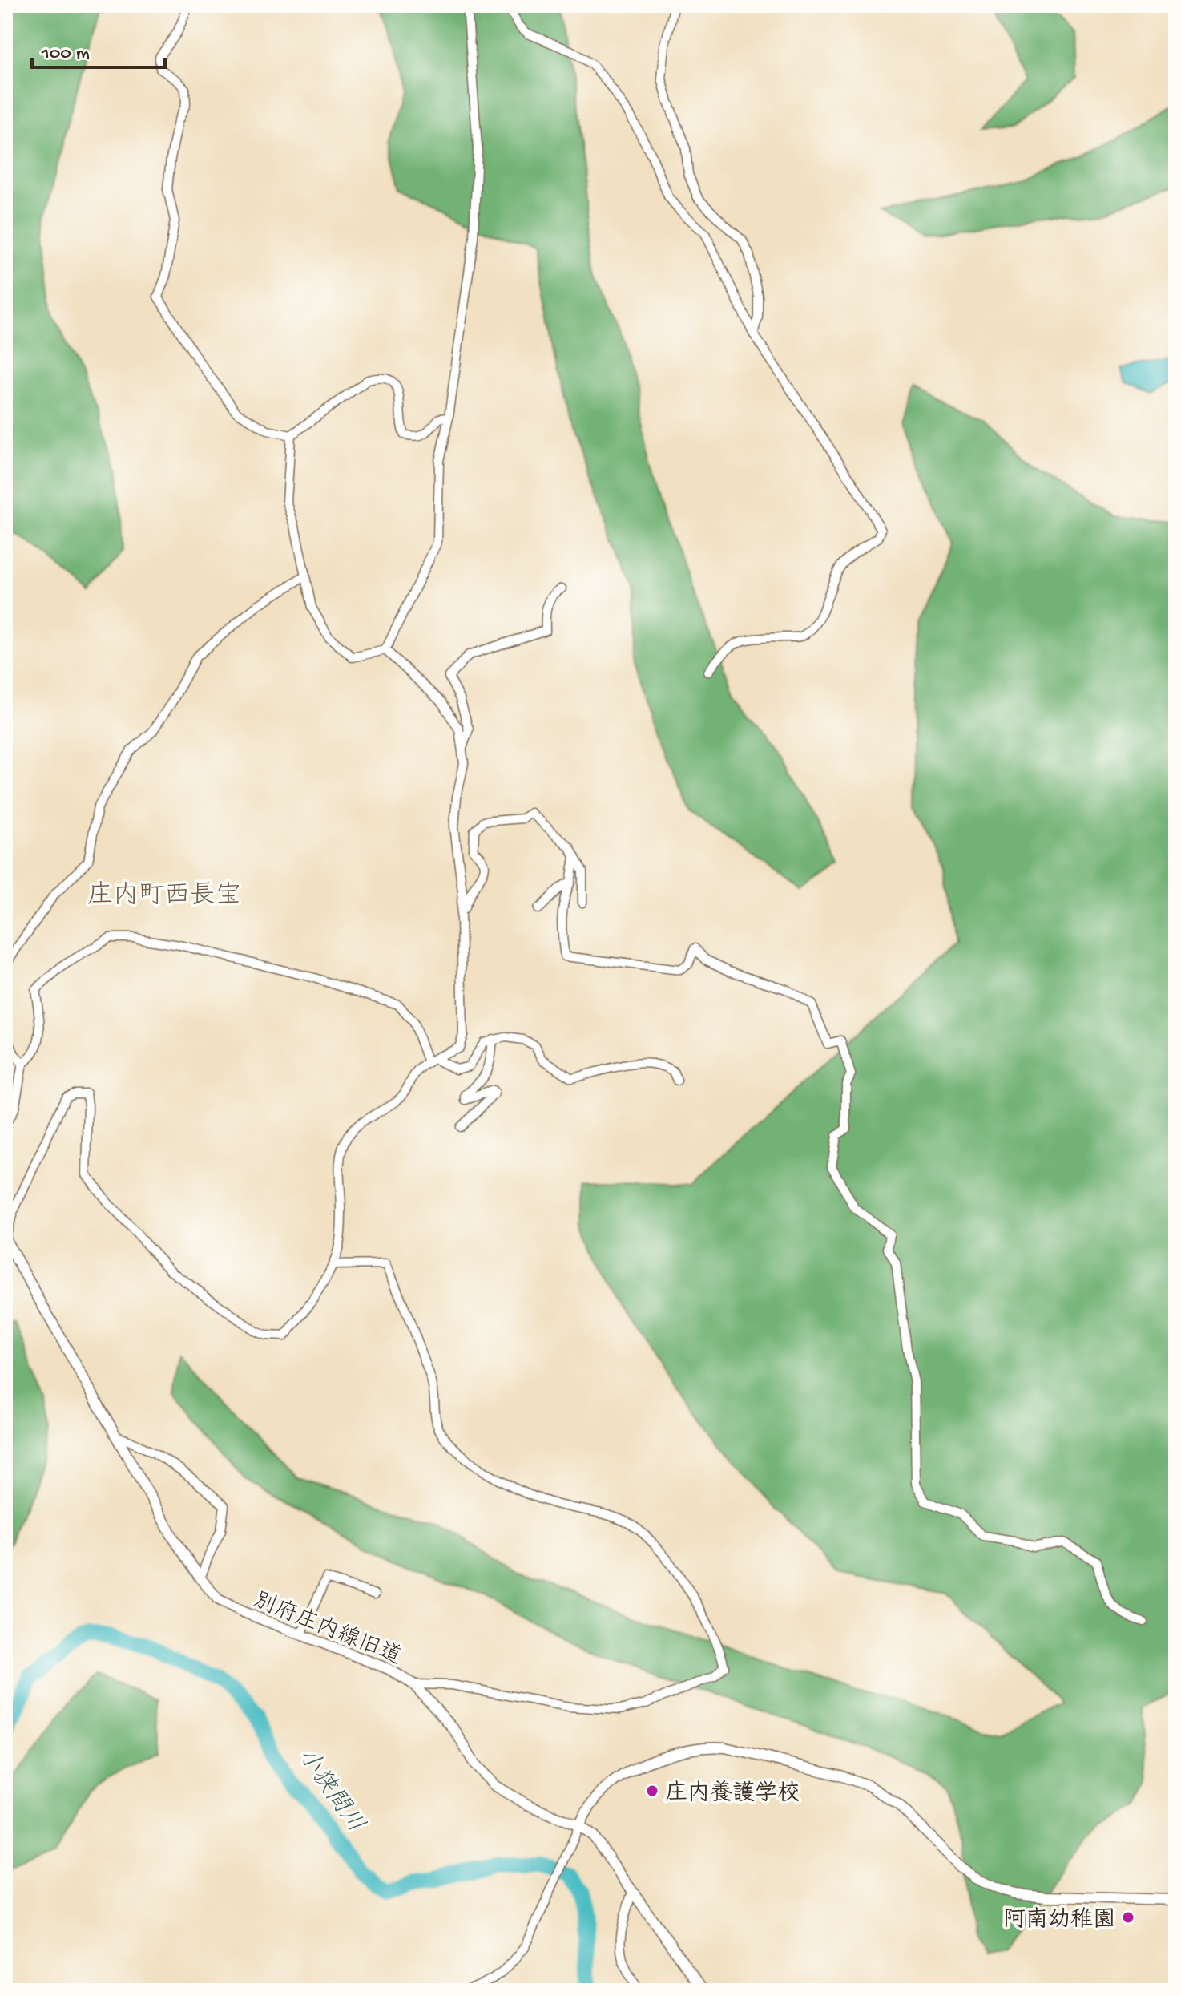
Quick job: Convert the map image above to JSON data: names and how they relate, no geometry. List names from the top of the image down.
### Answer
{
  "streets": {
    "street": ["別府庄内線旧道"]
  },
  "districts": ["庄内町西長宝"],
  "water": ["小狭間川"],
  "places": ["庄内養護学校", "阿南幼稚園"],
  "scale_bar": "100 m"
}
